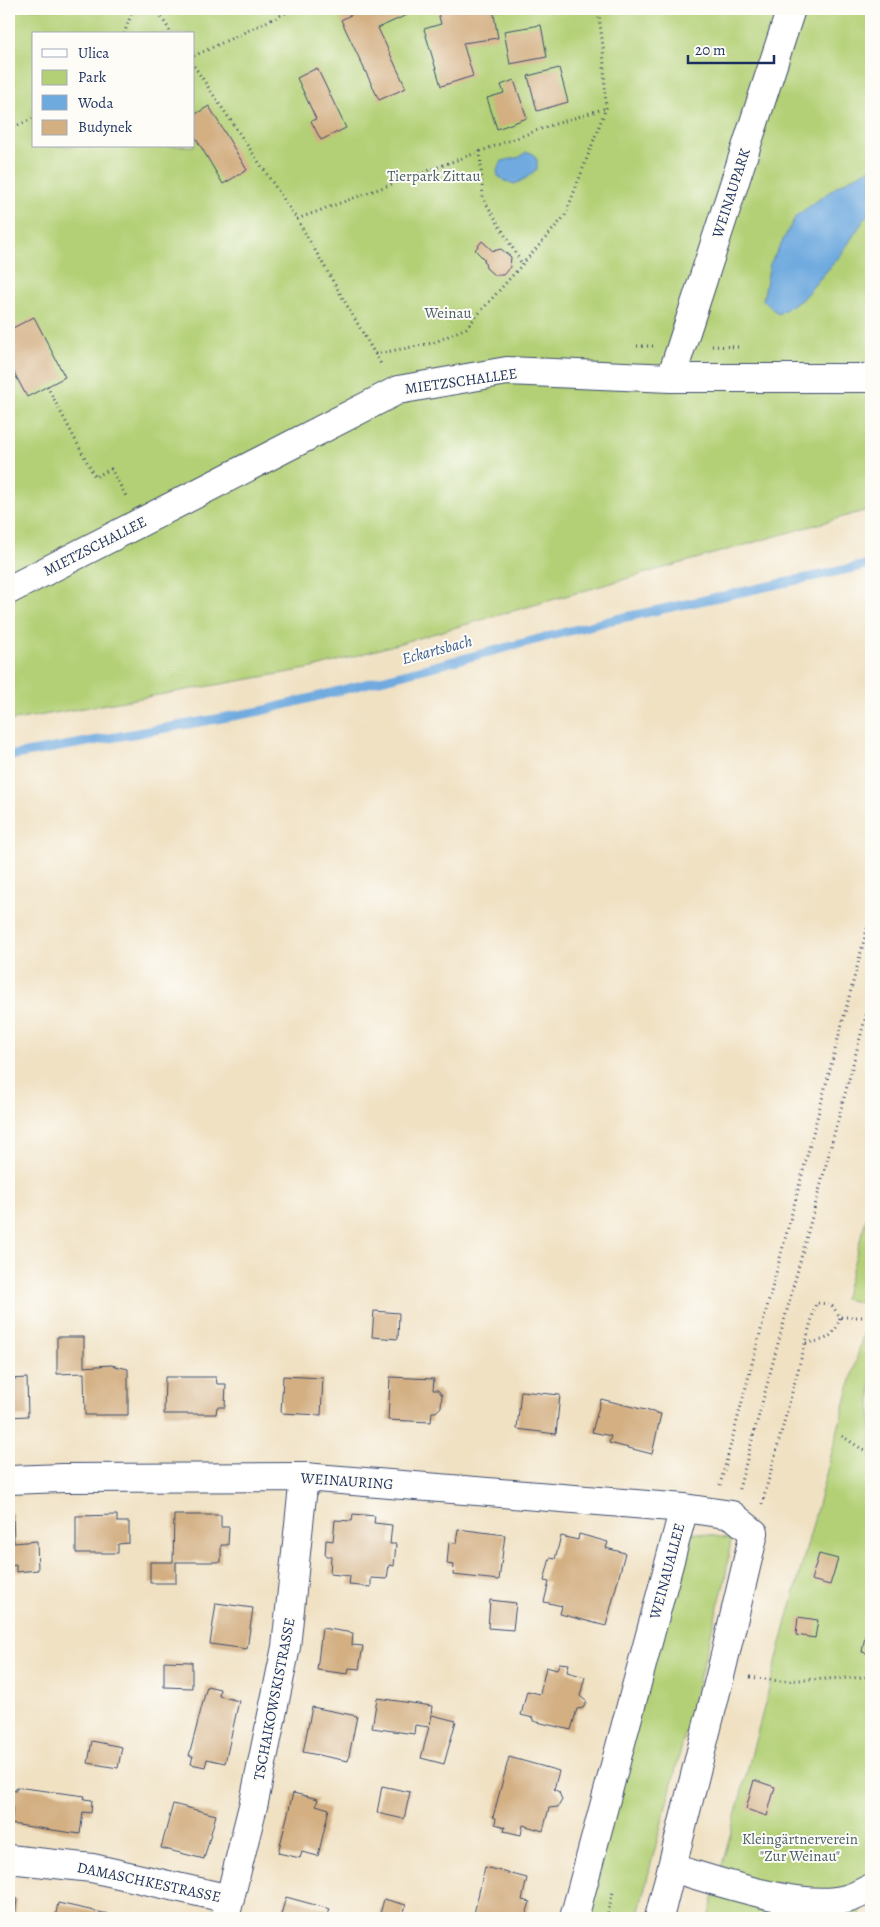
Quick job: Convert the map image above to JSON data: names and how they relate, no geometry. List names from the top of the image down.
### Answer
{
  "streets": {
    "street": [
      "WEINAUPARK",
      "MIETZSCHALLEE",
      "WEINAURING",
      "WEINAUALLEE",
      "TSCHAIKOWSKISTRASSE",
      "DAMASCHKESTRASSE"
    ]
  },
  "crossings": [
    ["WEINAUPARK", "MIETZSCHALLEE"],
    ["WEINAURING", "WEINAUALLEE"],
    ["WEINAURING", "TSCHAIKOWSKISTRASSE"],
    ["TSCHAIKOWSKISTRASSE", "DAMASCHKESTRASSE"]
  ],
  "water": ["Eckartsbach"],
  "parks": ["Tierpark Zittau", "Weinau", "Kleingärtnerverein \"Zur Weinau\""],
  "legend": [
    "Ulica",
    "Park",
    "Woda",
    "Budynek"
  ],
  "scale_bar": "20 m"
}
